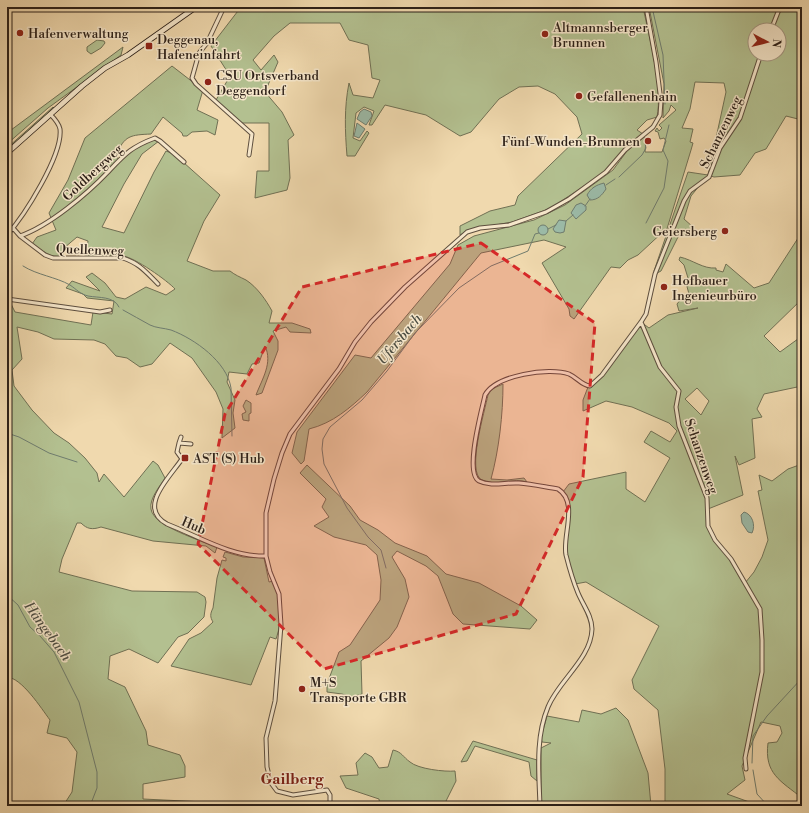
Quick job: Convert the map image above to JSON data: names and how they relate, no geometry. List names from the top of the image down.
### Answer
{
  "streets": {
    "street": [
      "Schanzenweg",
      "Goldbergweg",
      "Quellenweg",
      "Hub"
    ]
  },
  "crossings": [
    ["Goldbergweg", "Quellenweg"]
  ],
  "districts": ["Gailberg"],
  "water": ["Ufersbach", "Hängebach"],
  "places": {
    "other": [
      "Hafenverwaltung",
      "Altmannsberger Brunnen",
      "CSU Ortsverband Deggendorf",
      "Gefallenenhain",
      "Fünf-Wunden-Brunnen",
      "Geiersberg",
      "Hofbauer Ingenieurbüro",
      "M+S Transporte GBR"
    ],
    "transit": ["Deggenau, Hafeneinfahrt", "AST (S) Hub"]
  },
  "north": "right"
}
